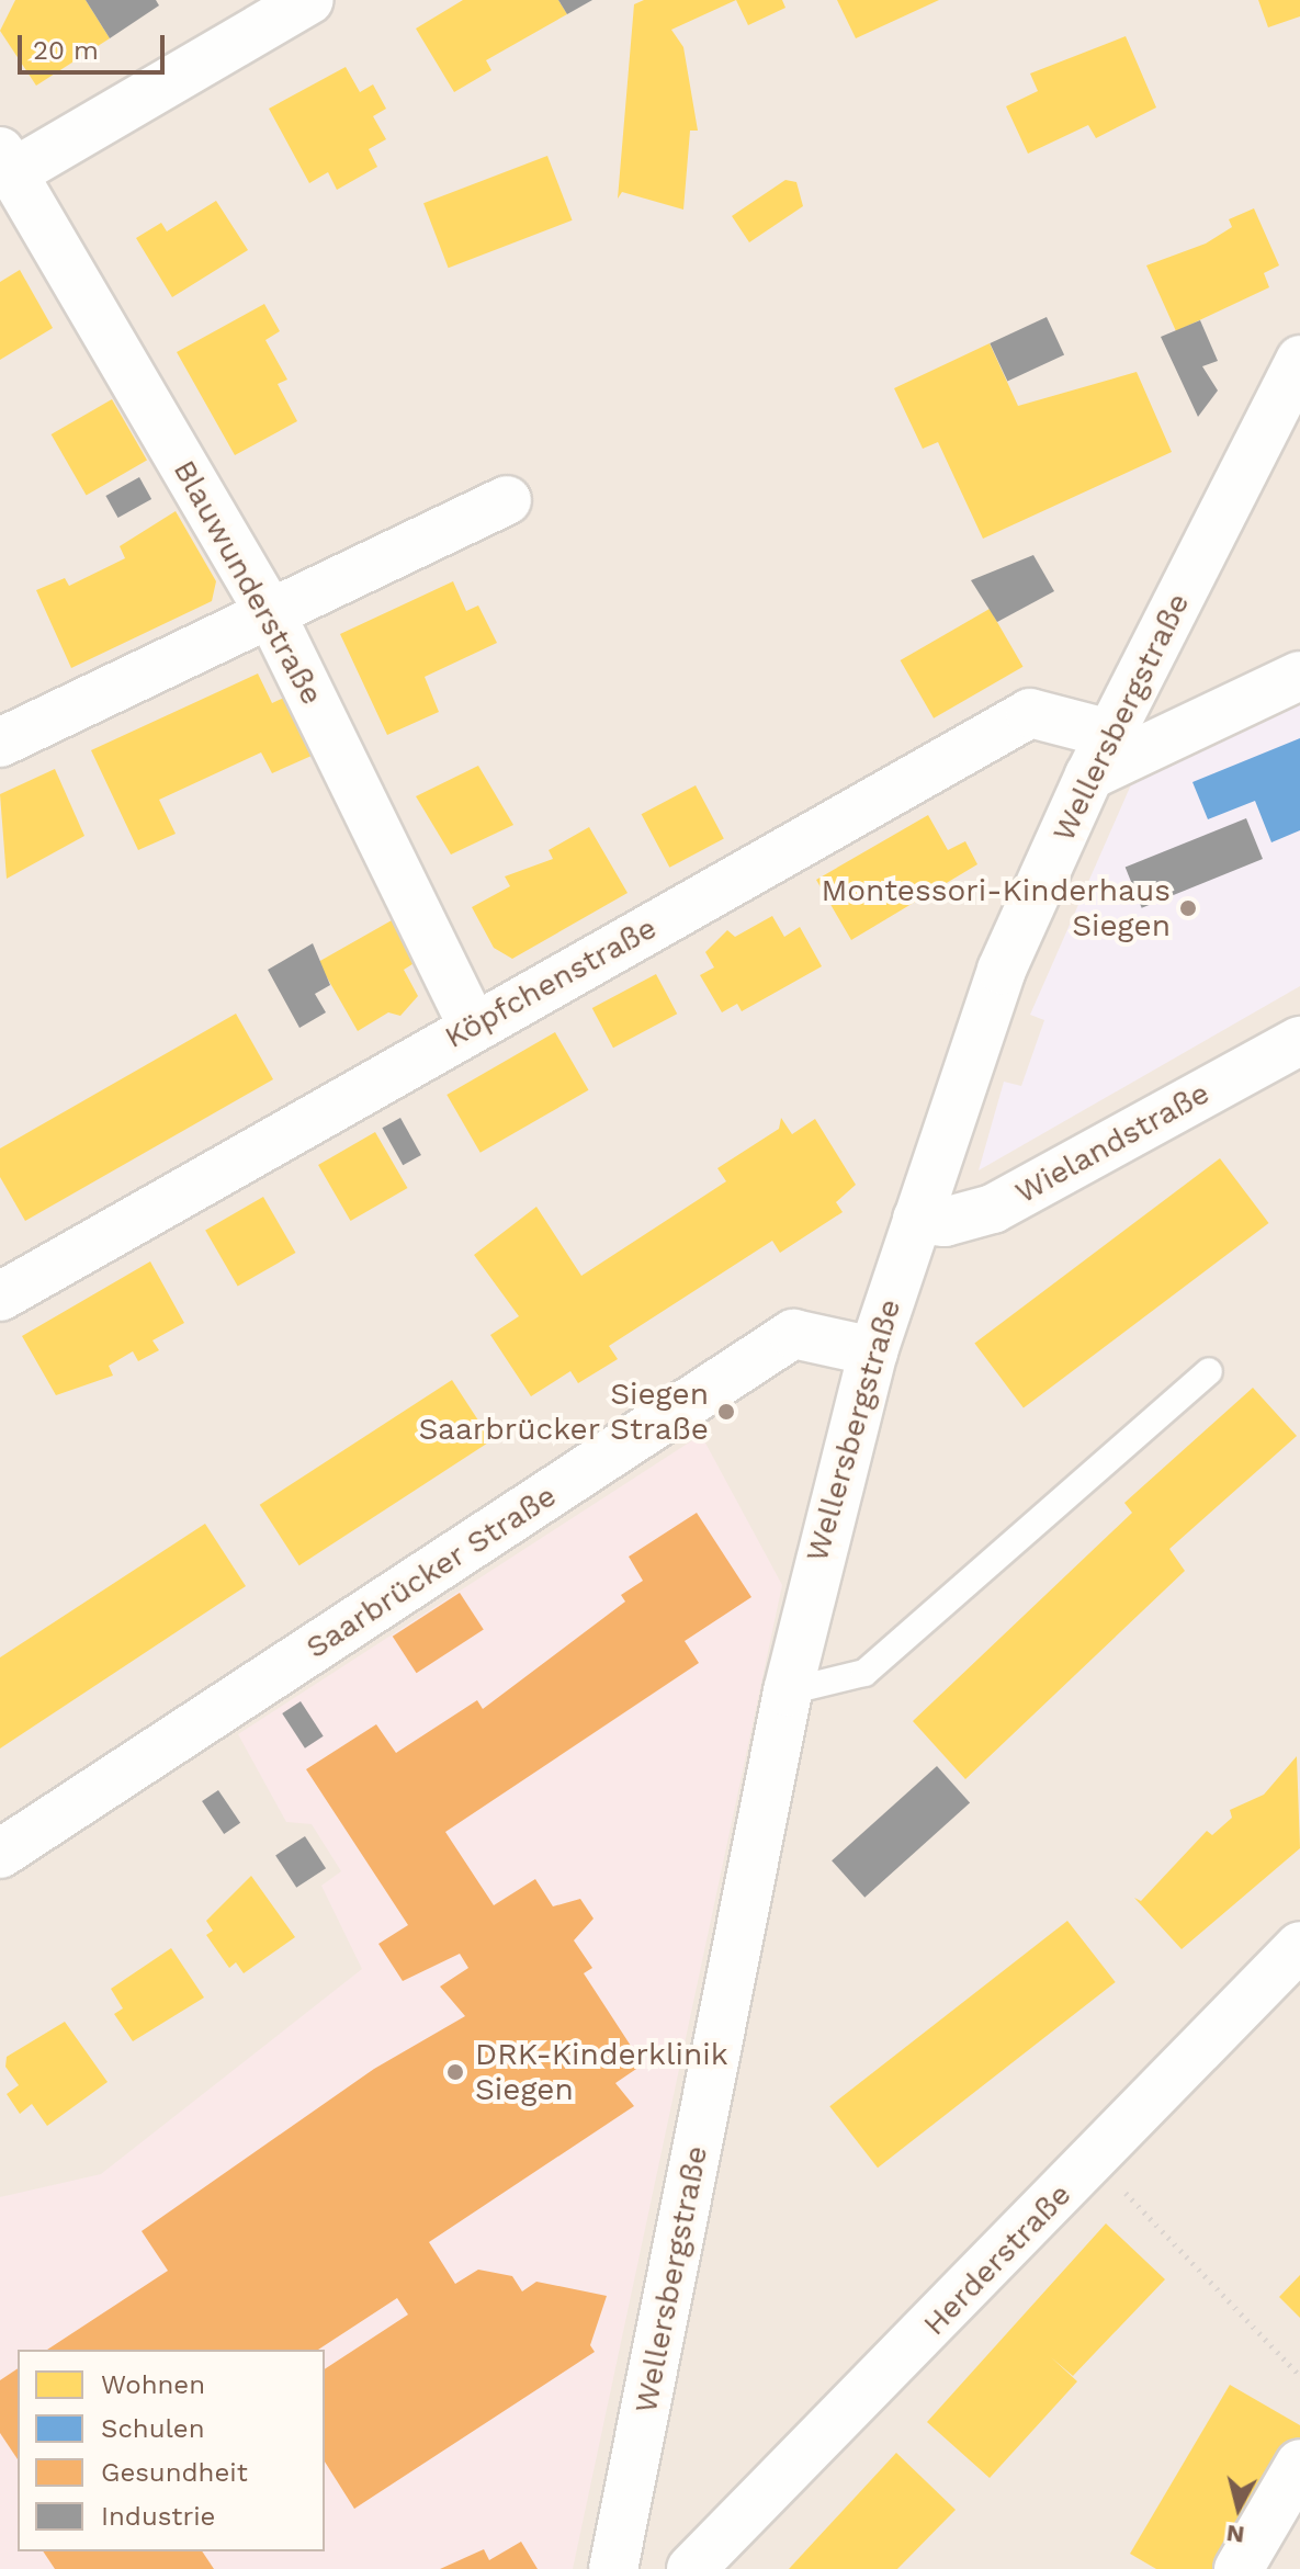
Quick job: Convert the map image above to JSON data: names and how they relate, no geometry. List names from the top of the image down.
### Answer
{
  "streets": {
    "street": [
      "Blauwunderstraße",
      "Wellersbergstraße",
      "Köpfchenstraße",
      "Wielandstraße",
      "Saarbrücker Straße",
      "Herderstraße"
    ]
  },
  "crossings": [
    ["Blauwunderstraße", "Köpfchenstraße"],
    ["Wellersbergstraße", "Köpfchenstraße"],
    ["Wellersbergstraße", "Wielandstraße"],
    ["Wellersbergstraße", "Saarbrücker Straße"]
  ],
  "places": ["Montessori-Kinderhaus Siegen", "Siegen Saarbrücker Straße", "DRK-Kinderklinik Siegen"],
  "legend": [
    "Wohnen",
    "Schulen",
    "Gesundheit",
    "Industrie"
  ],
  "scale_bar": "20 m",
  "north": "bottom"
}
